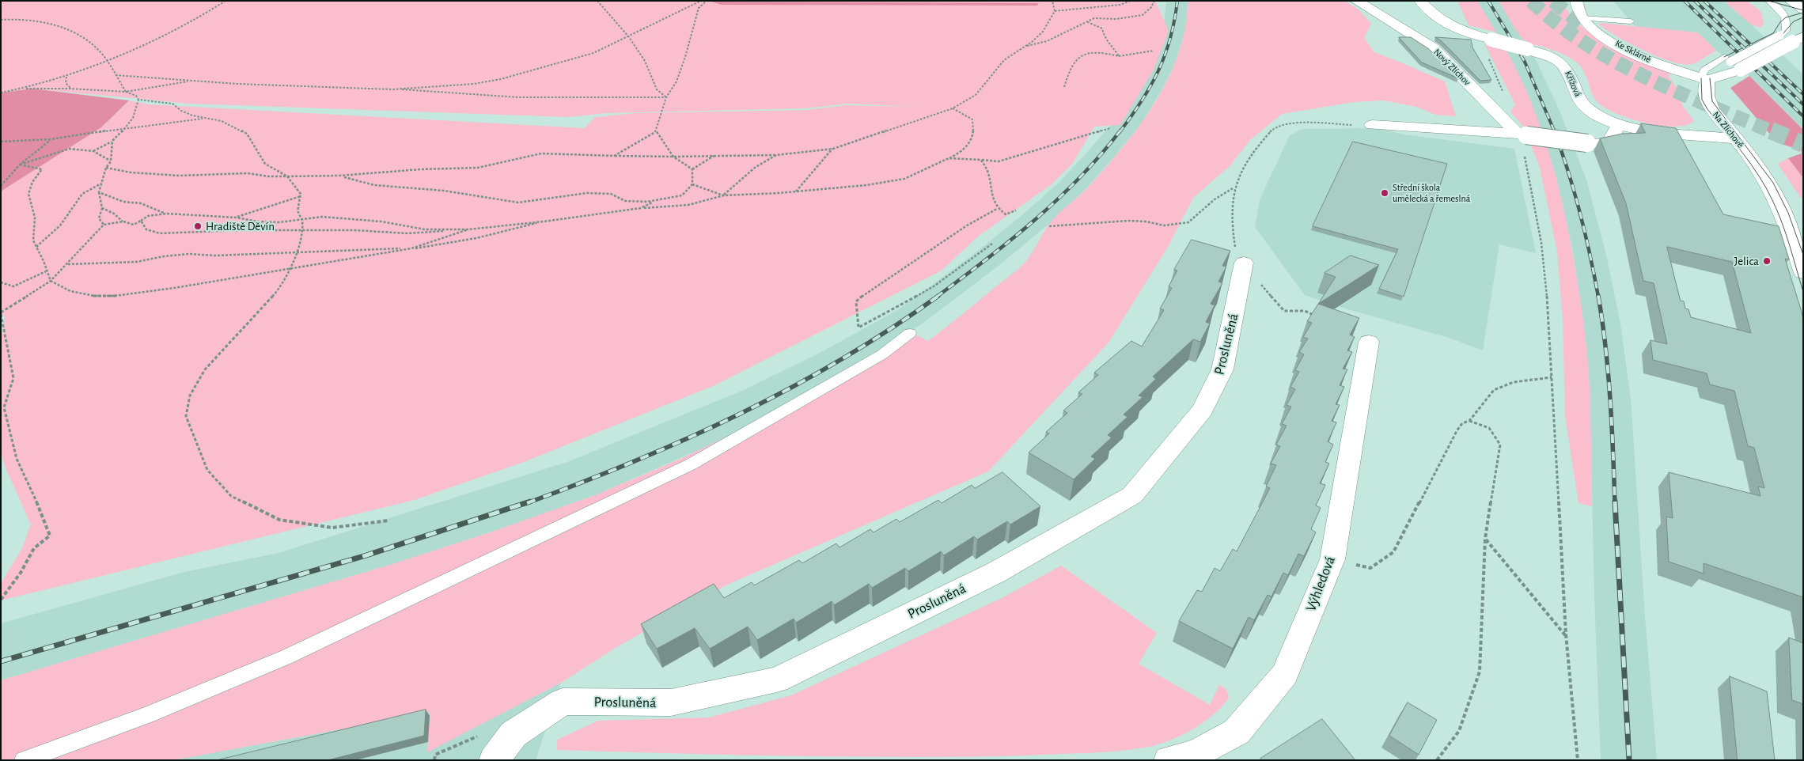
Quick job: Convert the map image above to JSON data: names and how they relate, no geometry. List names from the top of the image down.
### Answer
{
  "streets": {
    "street": [
      "Ke Sklárně",
      "Nový Zlíchov",
      "Křížová",
      "Na Zlíchově",
      "Prosluněná",
      "Výhledová"
    ]
  },
  "crossings": [
    ["Ke Sklárně", "Na Zlíchově"],
    ["Křížová", "Na Zlíchově"]
  ],
  "places": ["Střední škola umělecká a řemeslná", "Hradiště Děvín", "Jelica"]
}
